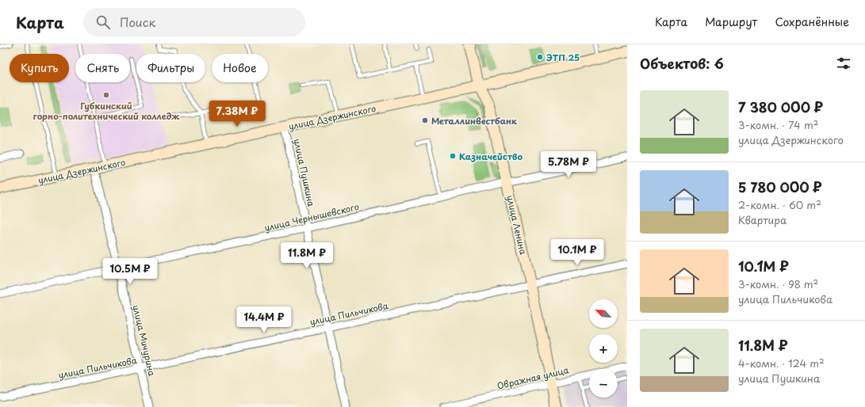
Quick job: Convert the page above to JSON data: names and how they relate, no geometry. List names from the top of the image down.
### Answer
{
  "streets": {
    "main road": ["улица Дзержинского", "улица Ленина"],
    "street": [
      "улица Пушкина",
      "улица Чернышевского",
      "улица Пильчикова",
      "улица Мичурина",
      "Овражная улица"
    ]
  },
  "crossings": [
    ["улица Дзержинского", "улица Пушкина"],
    ["улица Дзержинского", "улица Ленина"],
    ["улица Дзержинского", "улица Мичурина"],
    ["улица Пушкина", "улица Чернышевского"],
    ["улица Пушкина", "улица Пильчикова"],
    ["улица Чернышевского", "улица Ленина"],
    ["улица Чернышевского", "улица Мичурина"],
    ["улица Ленина", "улица Пильчикова"],
    ["улица Ленина", "Овражная улица"],
    ["улица Пильчикова", "улица Мичурина"]
  ],
  "places": [
    "ЭТП 25",
    "Губкинский горно-политехнический колледж",
    "Металлинвестбанк",
    "Казначейство"
  ],
  "north": "top left",
  "page": {
    "header": "Карта",
    "search": "Поиск",
    "nav": ["Карта", "Маршрут", "Сохранённые"],
    "heading": "Объектов: 6",
    "chip": [
      "Купить",
      "Снять",
      "Фильтры",
      "Новое"
    ],
    "list": [
      {
        "name": "7 380 000 ₽",
        "note": "3-комн. · 74 m² · улица Дзержинского"
      },
      {
        "name": "5 780 000 ₽",
        "note": "2-комн. · 60 m² · Квартира"
      },
      {
        "name": "10.1M ₽",
        "note": "3-комн. · 98 m² · улица Пильчикова"
      },
      {
        "name": "11.8M ₽",
        "note": "4-комн. · 124 m² · улица Пушкина"
      }
    ],
    "price": [
      "7.38M ₽",
      "5.78M ₽",
      "10.1M ₽",
      "11.8M ₽",
      "10.5M ₽",
      "14.4M ₽"
    ],
    "map_buttons": ["+", "−"]
  }
}
